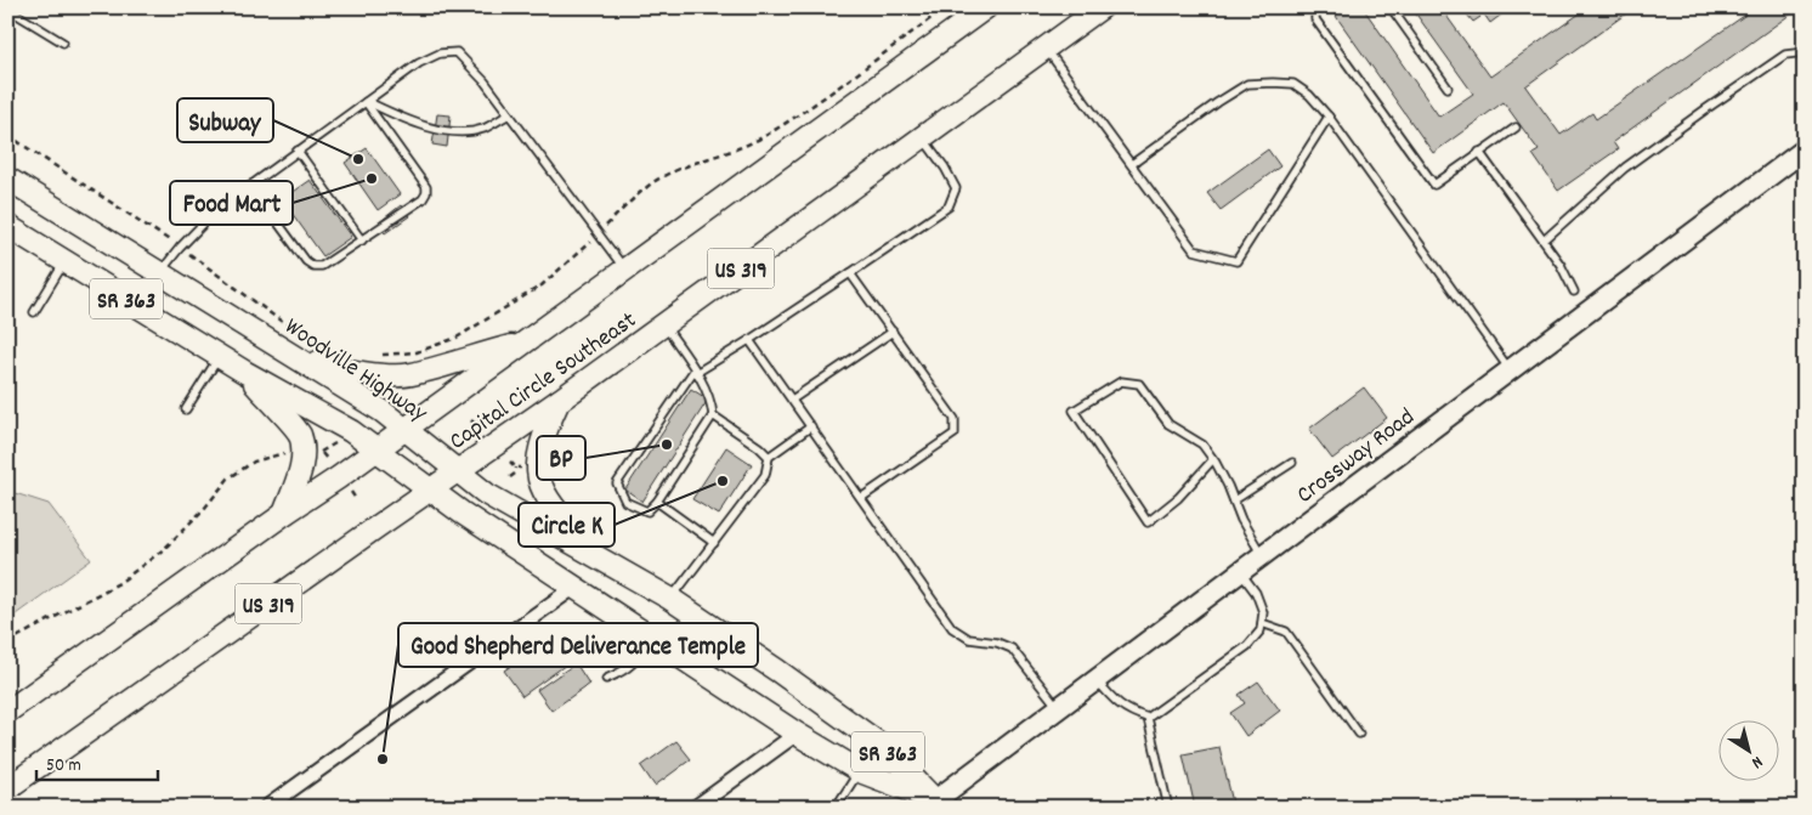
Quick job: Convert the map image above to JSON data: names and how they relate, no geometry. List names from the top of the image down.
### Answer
{
  "streets": {
    "main road": [
      "US 319",
      "SR 363",
      "Woodville Highway",
      "Capital Circle Southeast"
    ],
    "street": ["Crossway Road"]
  },
  "crossings": [
    ["SR 363", "Woodville Highway"],
    ["SR 363", "Capital Circle Southeast"],
    ["SR 363", "Crossway Road"],
    ["Woodville Highway", "Capital Circle Southeast"],
    ["Woodville Highway", "Crossway Road"]
  ],
  "places": [
    "Subway",
    "Food Mart",
    "BP",
    "Circle K",
    "Good Shepherd Deliverance Temple"
  ],
  "scale_bar": "50 m",
  "north": "bottom right"
}
